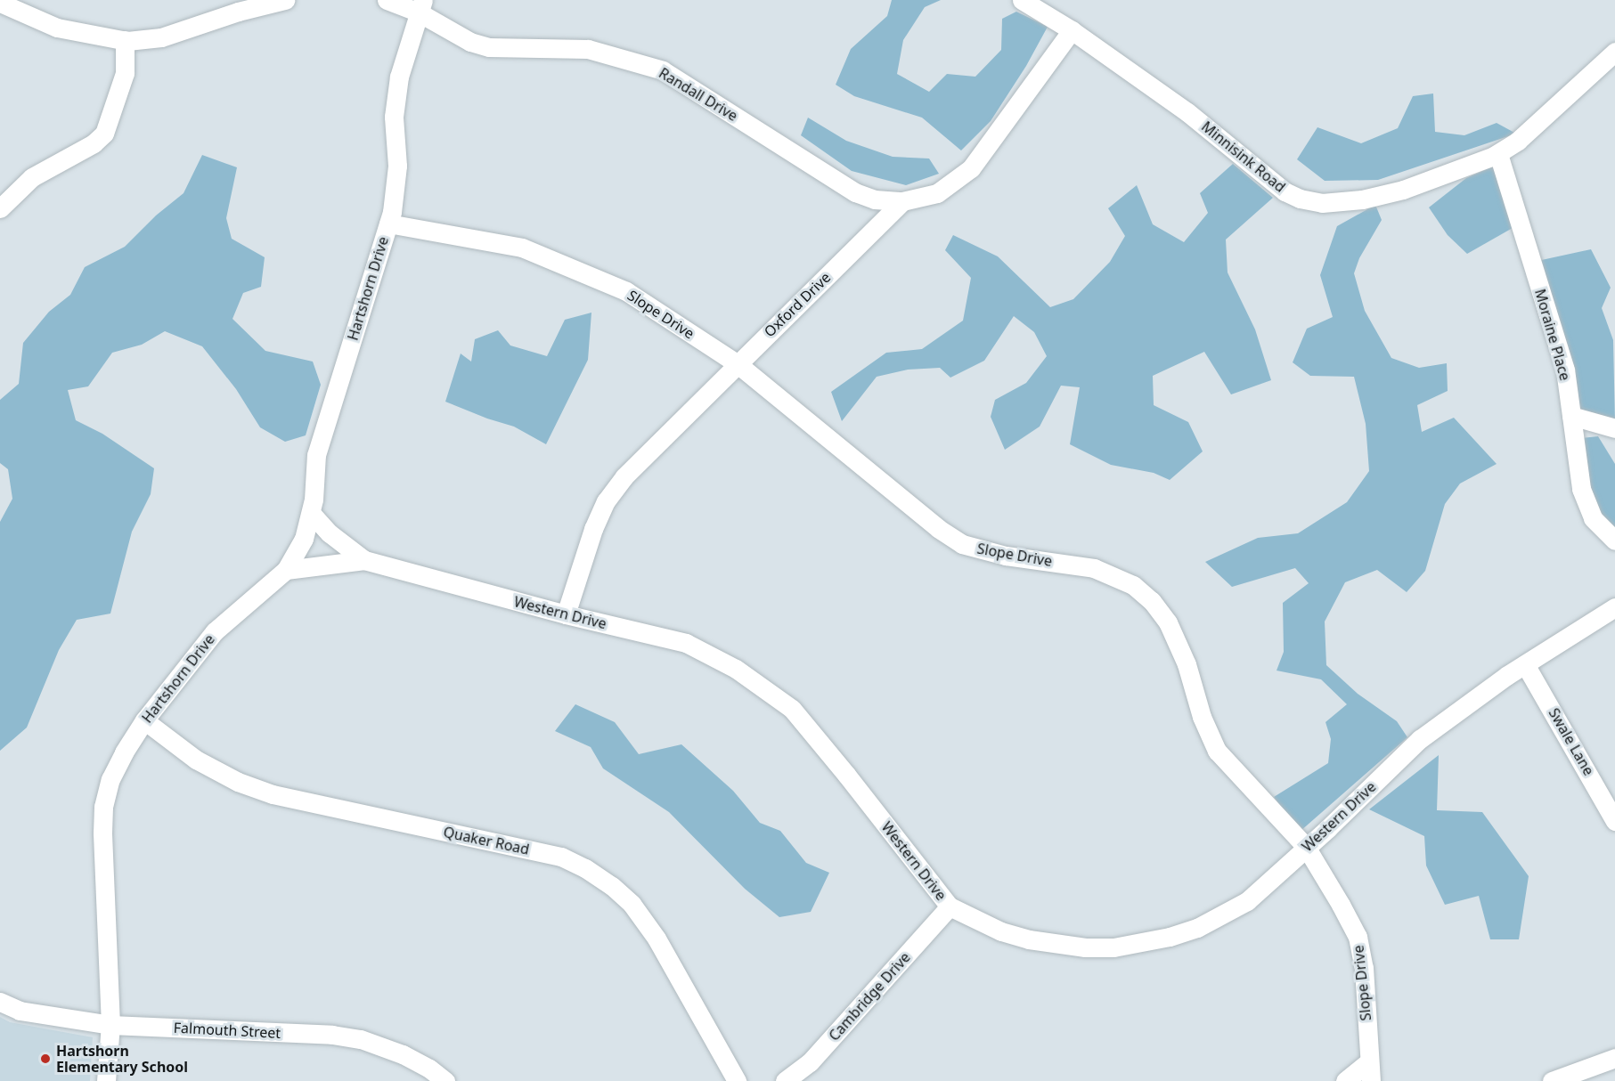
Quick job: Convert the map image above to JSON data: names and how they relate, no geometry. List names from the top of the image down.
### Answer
{
  "streets": {
    "street": [
      "Randall Drive",
      "Minnisink Road",
      "Hartshorn Drive",
      "Oxford Drive",
      "Slope Drive",
      "Moraine Place",
      "Western Drive",
      "Swale Lane",
      "Quaker Road",
      "Cambridge Drive",
      "Falmouth Street"
    ]
  },
  "crossings": [
    ["Randall Drive", "Hartshorn Drive"],
    ["Randall Drive", "Oxford Drive"],
    ["Minnisink Road", "Moraine Place"],
    ["Hartshorn Drive", "Slope Drive"],
    ["Hartshorn Drive", "Western Drive"],
    ["Hartshorn Drive", "Quaker Road"],
    ["Hartshorn Drive", "Falmouth Street"],
    ["Oxford Drive", "Slope Drive"],
    ["Oxford Drive", "Western Drive"],
    ["Slope Drive", "Western Drive"],
    ["Western Drive", "Swale Lane"],
    ["Western Drive", "Cambridge Drive"]
  ],
  "places": ["Hartshorn Elementary School"]
}
